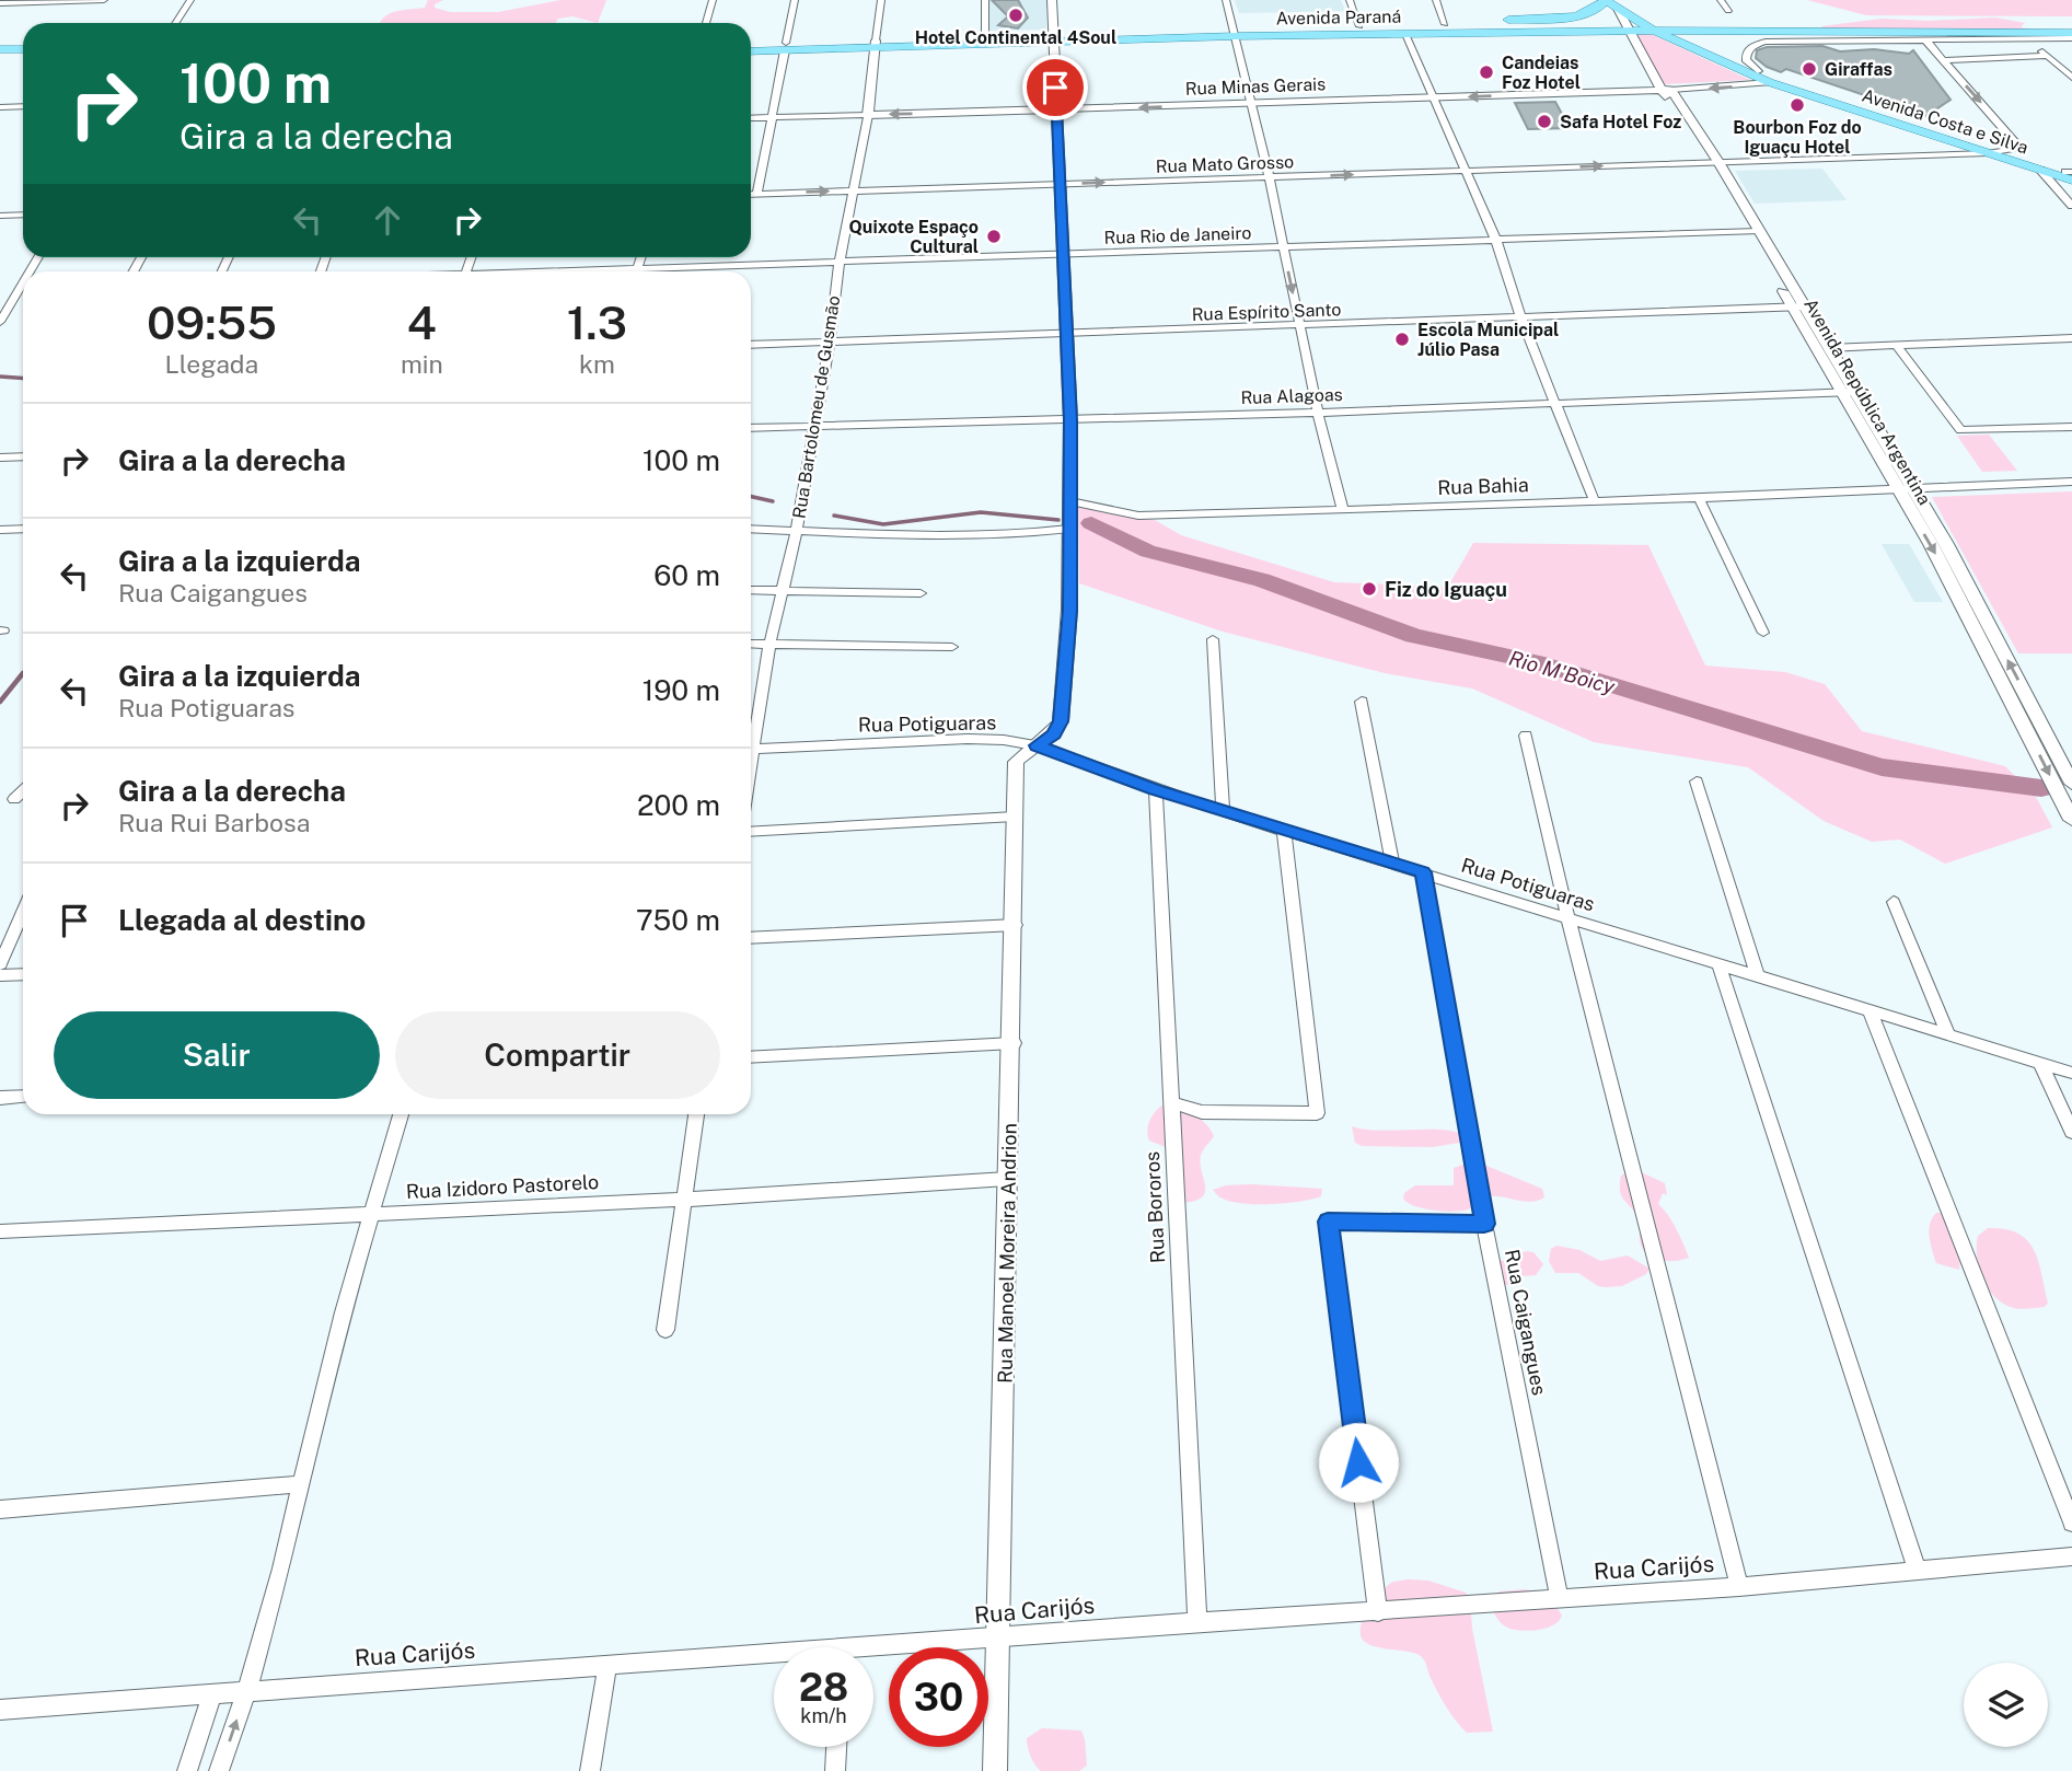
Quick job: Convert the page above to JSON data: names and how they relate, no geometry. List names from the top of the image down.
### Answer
{
  "streets": {
    "main road": [
      "Avenida Paraná",
      "Rua Minas Gerais",
      "Avenida Costa e Silva",
      "Avenida República Argentina",
      "Rua Bartolomeu de Gusmão",
      "Rua Manoel Moreira Andrion"
    ],
    "street": [
      "Rua Mato Grosso",
      "Rua Rio de Janeiro",
      "Rua Espírito Santo",
      "Rua Alagoas",
      "Rua Bahia",
      "Rua Potiguaras",
      "Rua Izidoro Pastorelo",
      "Rua Bororos",
      "Rua Caigangues",
      "Rua Carijós"
    ]
  },
  "crossings": [
    ["Avenida Paraná", "Avenida Costa e Silva"],
    ["Avenida Paraná", "Avenida República Argentina"],
    ["Avenida Paraná", "Rua Bartolomeu de Gusmão"],
    ["Rua Minas Gerais", "Avenida Costa e Silva"],
    ["Rua Minas Gerais", "Avenida República Argentina"],
    ["Rua Minas Gerais", "Rua Bartolomeu de Gusmão"],
    ["Avenida Costa e Silva", "Rua Mato Grosso"],
    ["Avenida Costa e Silva", "Avenida República Argentina"],
    ["Rua Mato Grosso", "Avenida República Argentina"],
    ["Rua Mato Grosso", "Rua Bartolomeu de Gusmão"],
    ["Rua Rio de Janeiro", "Avenida República Argentina"],
    ["Rua Rio de Janeiro", "Rua Bartolomeu de Gusmão"],
    ["Rua Espírito Santo", "Avenida República Argentina"],
    ["Rua Espírito Santo", "Rua Bartolomeu de Gusmão"],
    ["Rua Alagoas", "Avenida República Argentina"],
    ["Rua Alagoas", "Rua Bartolomeu de Gusmão"],
    ["Avenida República Argentina", "Rua Bahia"],
    ["Rua Potiguaras", "Rua Bororos"],
    ["Rua Potiguaras", "Rua Manoel Moreira Andrion"],
    ["Rua Potiguaras", "Rua Caigangues"],
    ["Rua Izidoro Pastorelo", "Rua Manoel Moreira Andrion"],
    ["Rua Bororos", "Rua Carijós"],
    ["Rua Manoel Moreira Andrion", "Rua Carijós"],
    ["Rua Caigangues", "Rua Carijós"]
  ],
  "one_way": ["Rua Minas Gerais", "Rua Mato Grosso"],
  "water": ["Rio M'Boicy"],
  "places": [
    "Hotel Continental 4Soul",
    "Giraffas",
    "Candeias Foz Hotel",
    "Bourbon Foz do Iguaçu Hotel",
    "Safa Hotel Foz",
    "Quixote Espaço Cultural",
    "Escola Municipal Júlio Pasa",
    "Fiz do Iguaçu"
  ],
  "page": {
    "turn": ["100 m", "Gira a la derecha"],
    "eta": [
      "09:55",
      "Llegada",
      "4",
      "min",
      "1.3",
      "km"
    ],
    "list": [
      {
        "name": "Gira a la derecha",
        "value": "100 m"
      },
      {
        "name": "Gira a la izquierda",
        "note": "Rua Caigangues",
        "value": "60 m"
      },
      {
        "name": "Gira a la izquierda",
        "note": "Rua Potiguaras",
        "value": "190 m"
      },
      {
        "name": "Gira a la derecha",
        "note": "Rua Rui Barbosa",
        "value": "200 m"
      },
      {
        "name": "Llegada al destino",
        "value": "750 m"
      }
    ],
    "buttons": ["Salir", "Compartir"],
    "speed": "28 km/h",
    "limit": "30"
  }
}
